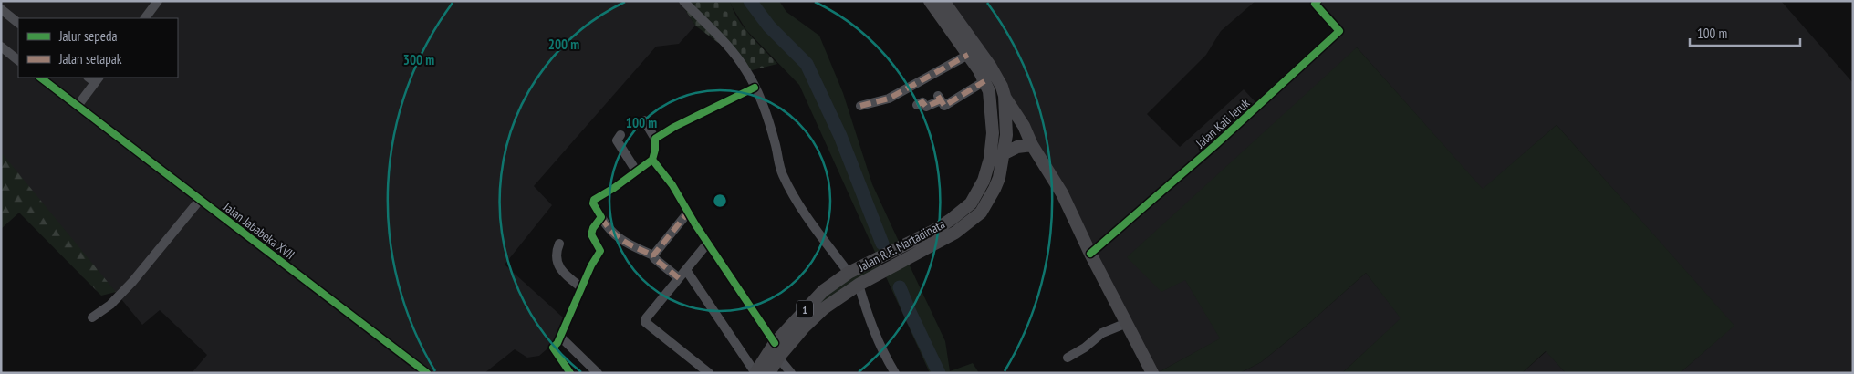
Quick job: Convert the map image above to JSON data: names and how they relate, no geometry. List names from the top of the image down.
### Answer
{
  "streets": {
    "highway": ["Jalan R.E. Martadinata", "1"],
    "street": ["Jalan Kali Jeruk", "Jalan Jababeka XVII"]
  },
  "crossings": [
    ["Jalan Kali Jeruk", "1"],
    ["Jalan R.E. Martadinata", "1"]
  ],
  "legend": ["Jalur sepeda", "Jalan setapak"],
  "scale_bar": "100 m",
  "rings": ["200 m", "300 m", "100 m"]
}
